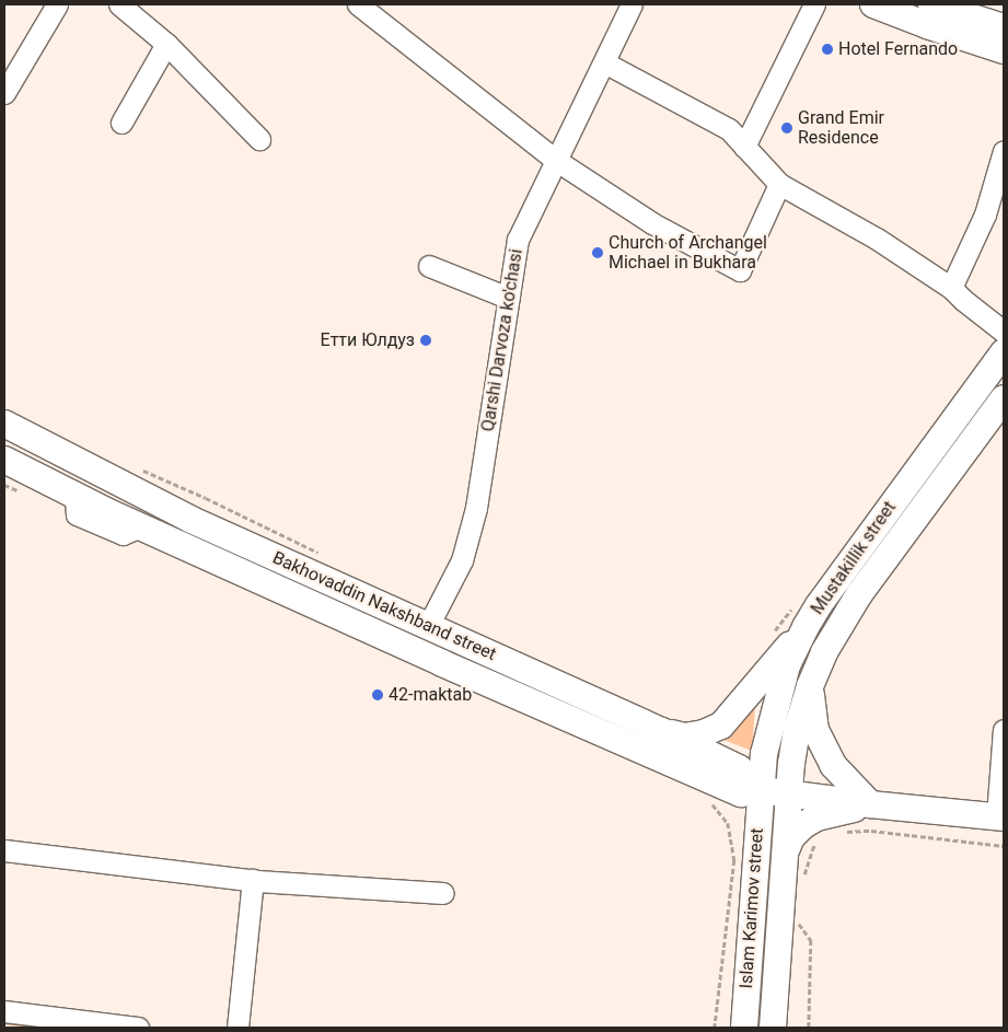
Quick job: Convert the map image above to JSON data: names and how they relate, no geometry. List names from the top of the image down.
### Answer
{
  "streets": {
    "main road": ["Mustakillik street", "Bakhovaddin Nakshband street", "Islam Karimov street"],
    "street": ["Qarshi Darvoza ko'chasi"]
  },
  "crossings": [
    ["Qarshi Darvoza ko'chasi", "Bakhovaddin Nakshband street"],
    ["Mustakillik street", "Bakhovaddin Nakshband street"],
    ["Mustakillik street", "Islam Karimov street"],
    ["Bakhovaddin Nakshband street", "Islam Karimov street"]
  ],
  "places": [
    "Hotel Fernando",
    "Grand Emir Residence",
    "Church of Archangel Michael in Bukhara",
    "Етти Юлдуз",
    "42-maktab"
  ]
}
